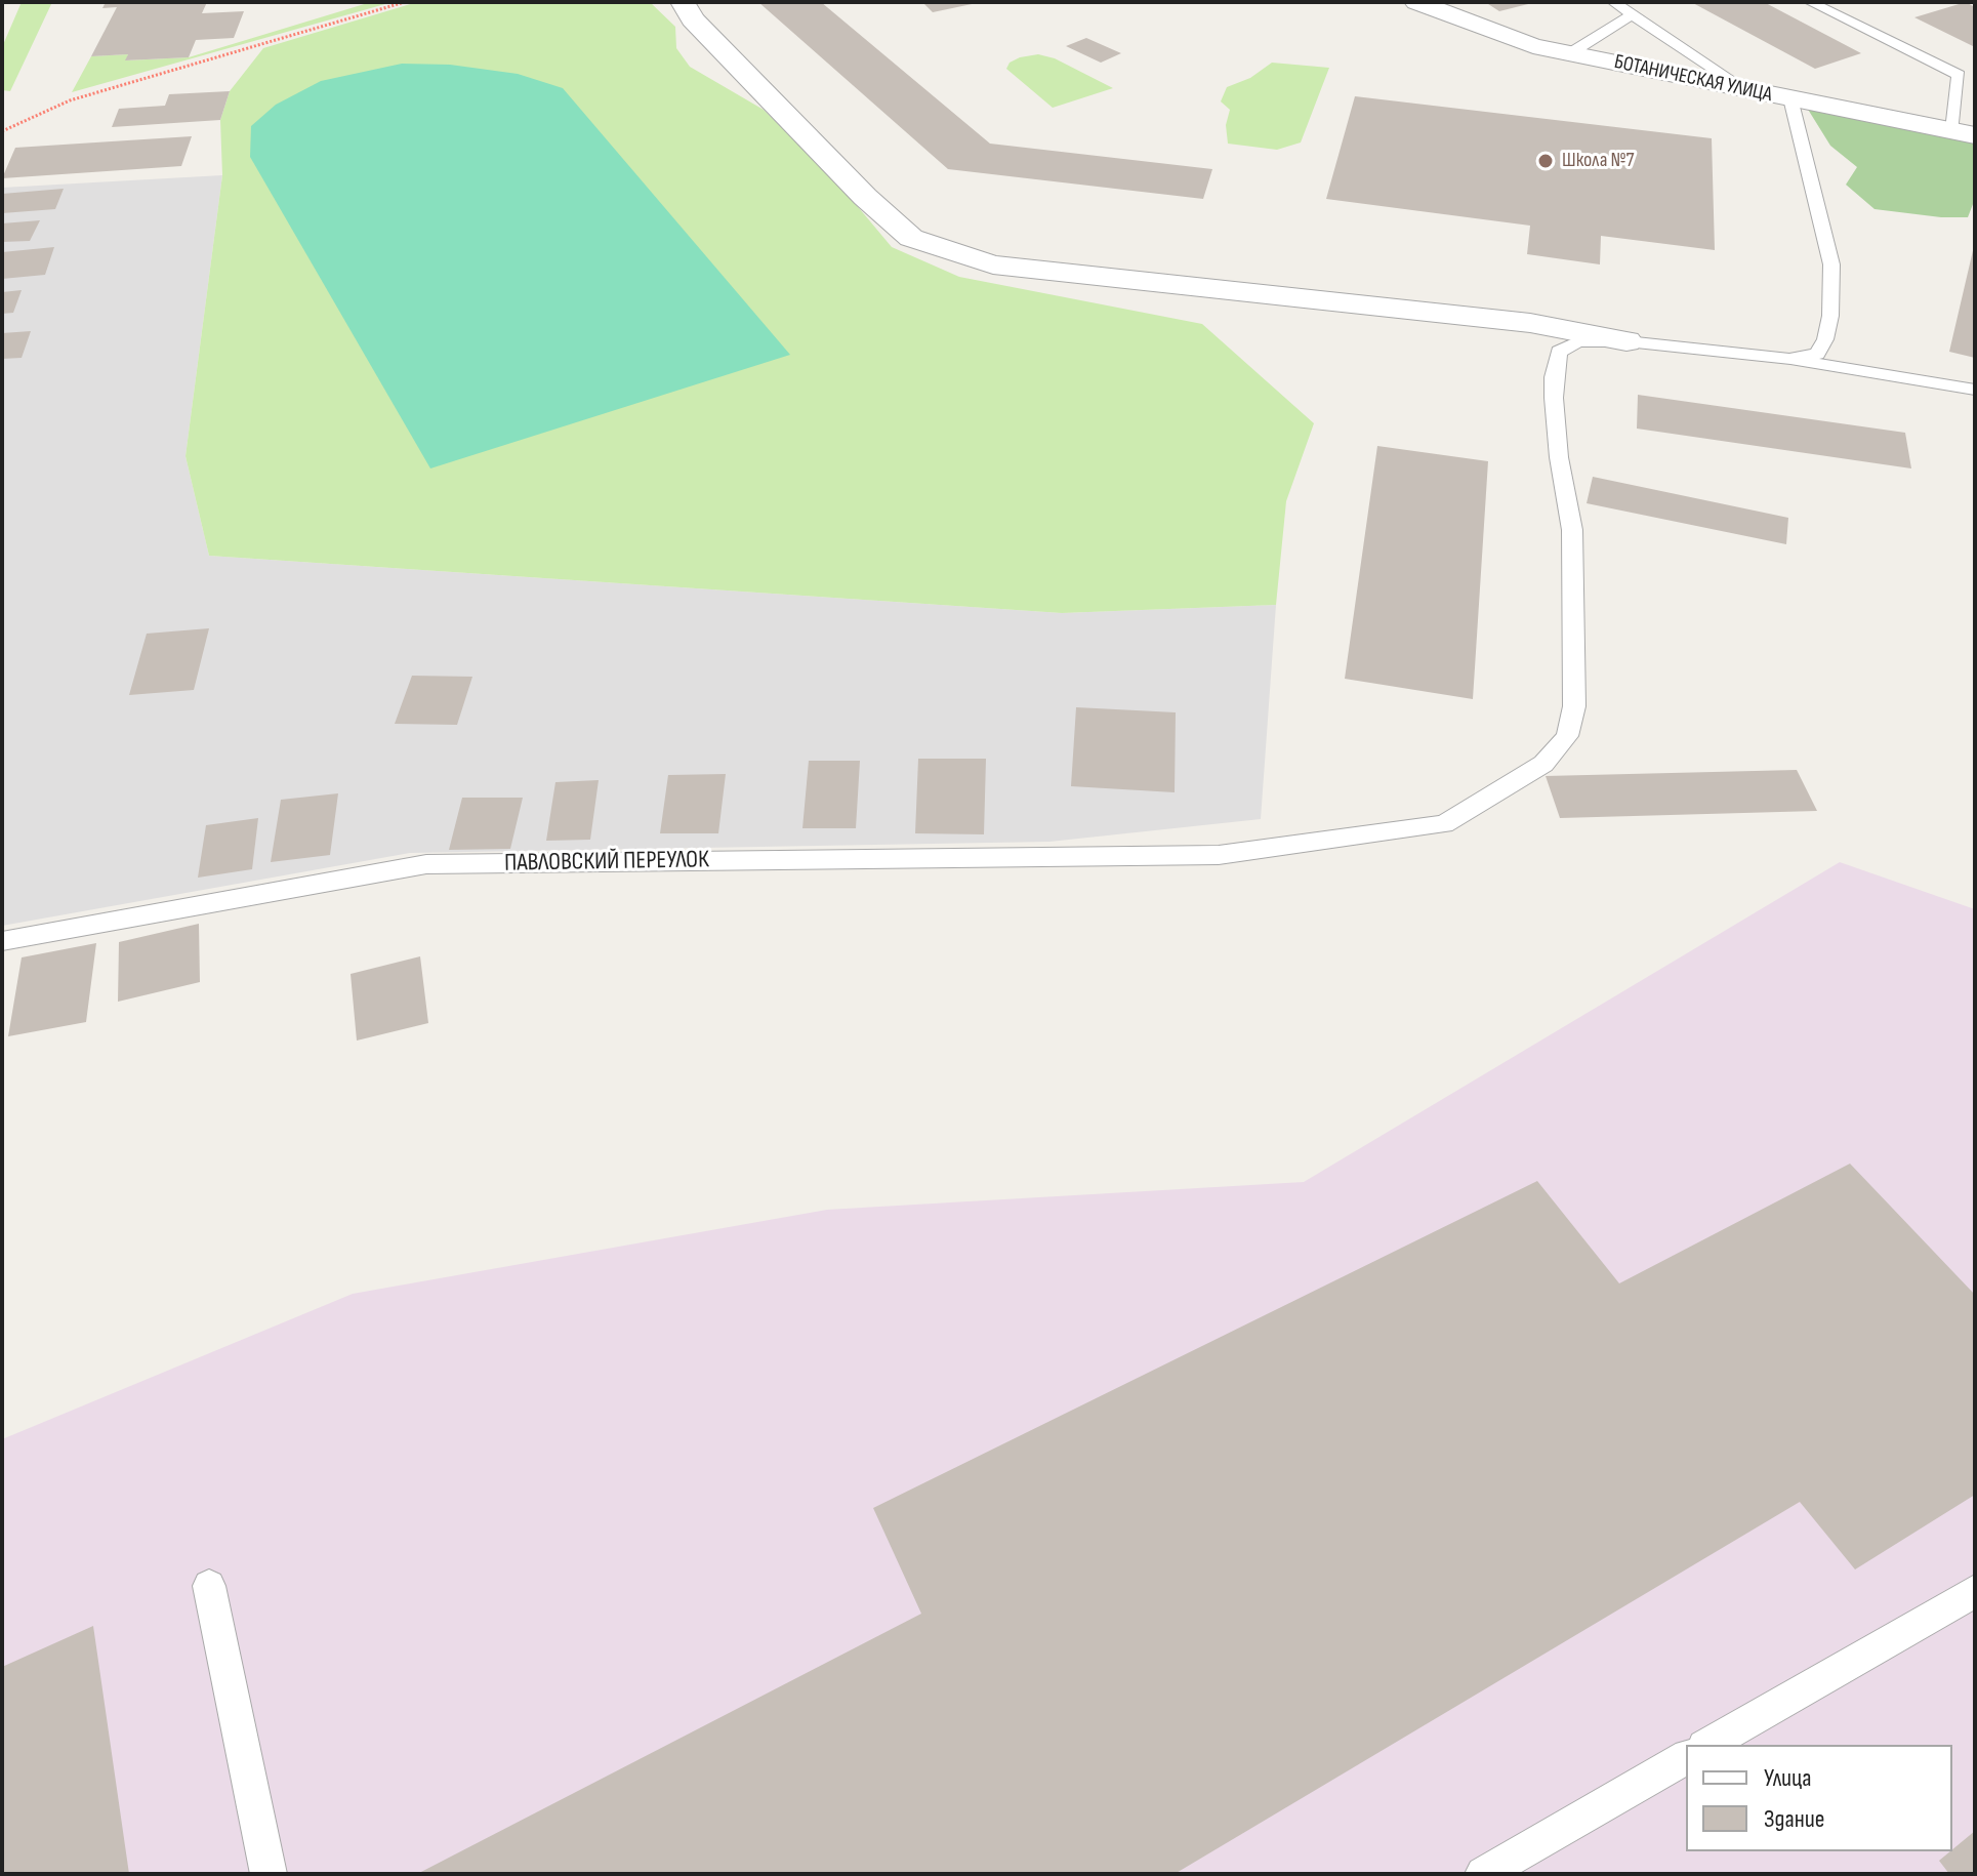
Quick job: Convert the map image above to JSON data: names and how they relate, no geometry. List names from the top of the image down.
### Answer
{
  "streets": {
    "street": ["БОТАНИЧЕСКАЯ УЛИЦА"],
    "lane": ["ПАВЛОВСКИЙ ПЕРЕУЛОК"]
  },
  "places": ["Школа №7"],
  "legend": ["Улица", "Здание"]
}
